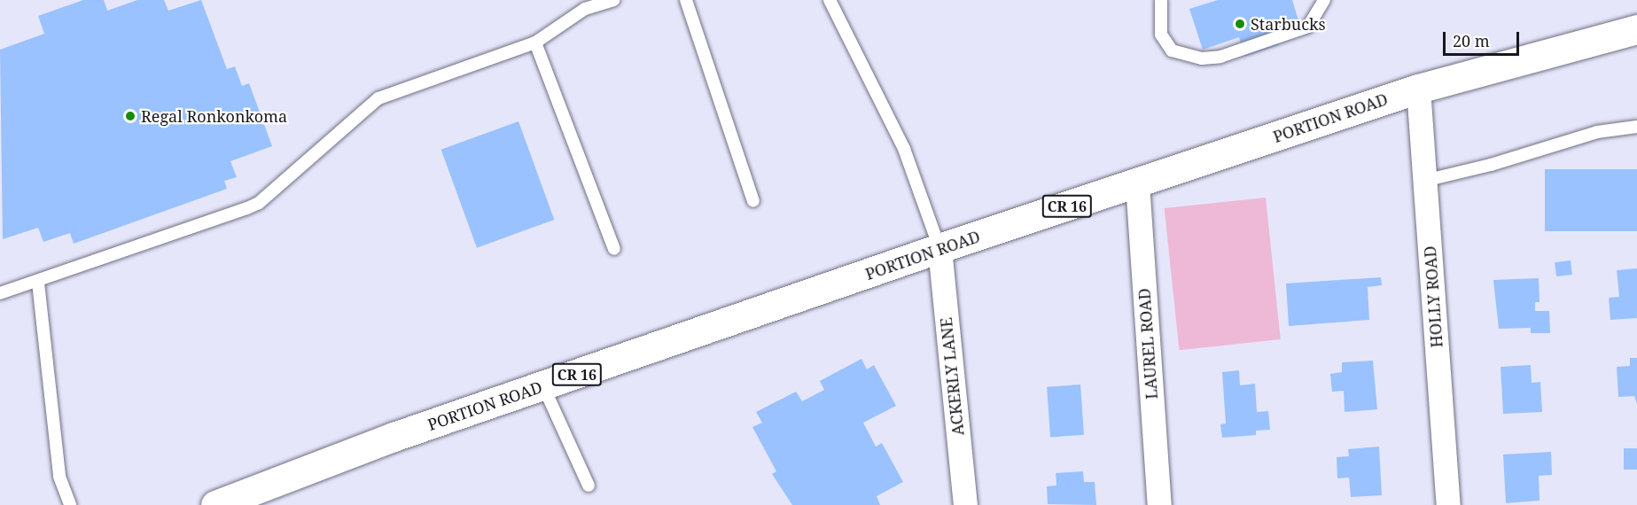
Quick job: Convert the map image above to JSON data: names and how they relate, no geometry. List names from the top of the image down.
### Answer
{
  "streets": {
    "main road": ["PORTION ROAD", "CR 16"],
    "street": ["HOLLY ROAD", "LAUREL ROAD", "ACKERLY LANE"]
  },
  "crossings": [
    ["PORTION ROAD", "HOLLY ROAD"],
    ["PORTION ROAD", "LAUREL ROAD"],
    ["PORTION ROAD", "ACKERLY LANE"]
  ],
  "places": ["Starbucks", "Regal Ronkonkoma"],
  "scale_bar": "20 m"
}
